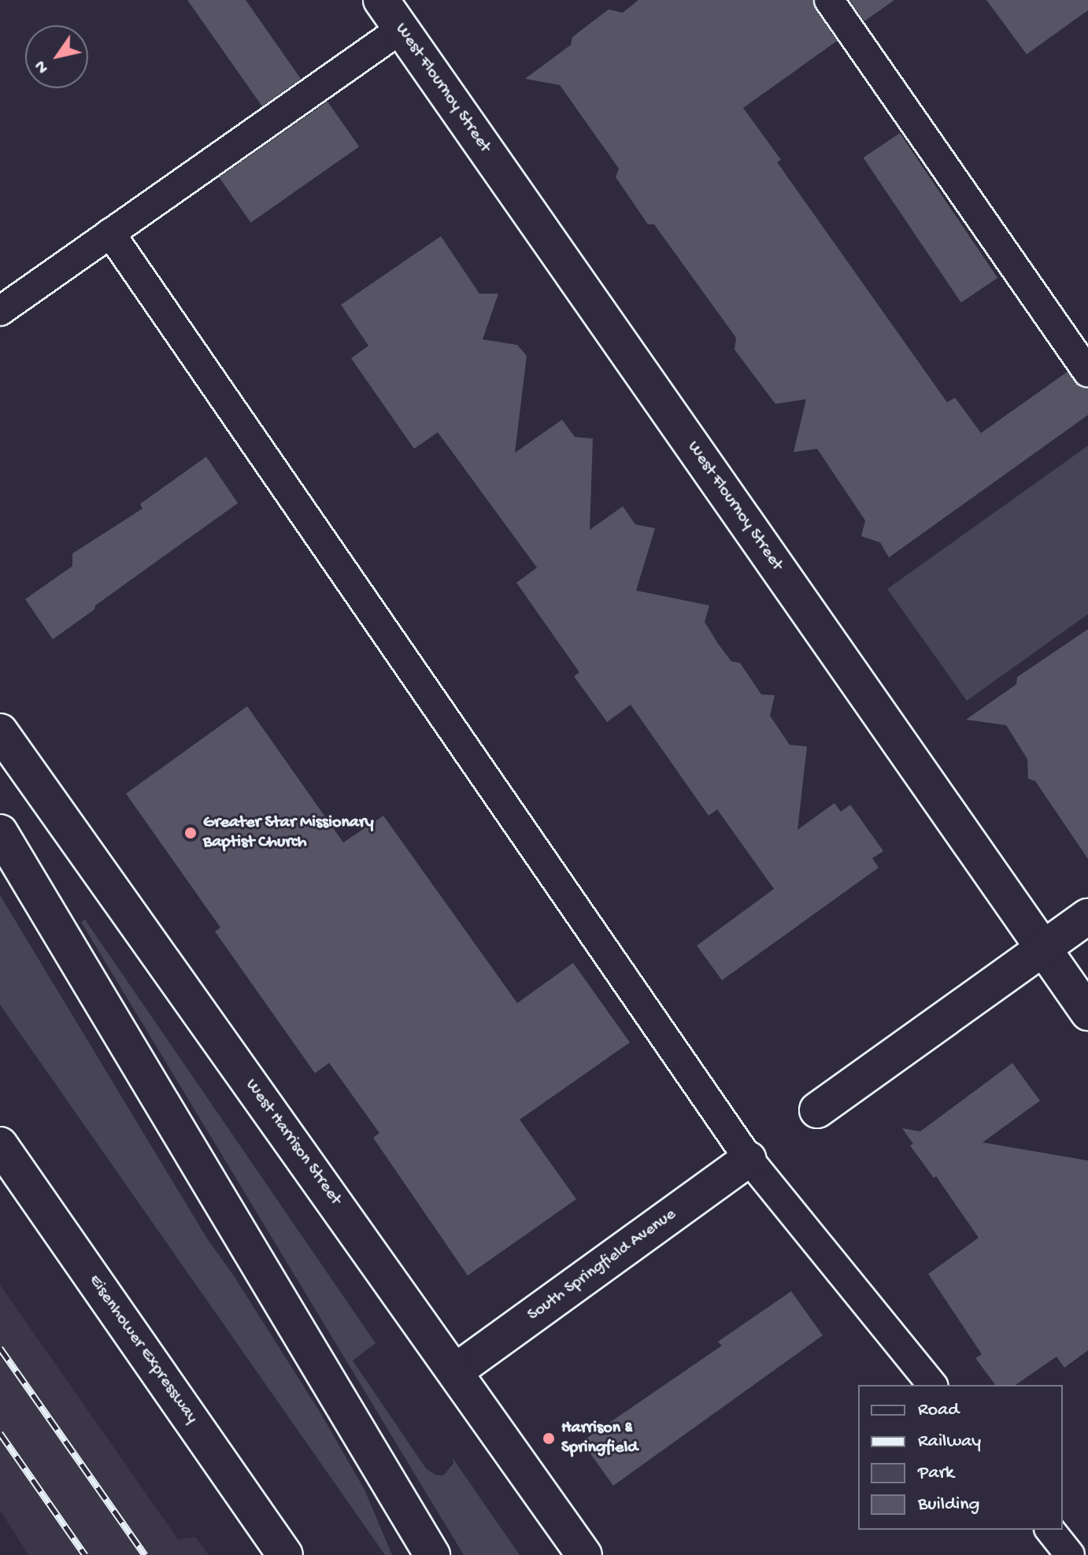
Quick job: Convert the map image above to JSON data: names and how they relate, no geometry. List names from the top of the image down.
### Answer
{
  "streets": {
    "main road": [
      "West Flournoy Street",
      "West Harrison Street",
      "South Springfield Avenue",
      "Eisenhower Expressway"
    ]
  },
  "crossings": [
    ["West Harrison Street", "South Springfield Avenue"]
  ],
  "places": ["Greater Star Missionary Baptist Church", "Harrison & Springfield"],
  "legend": [
    "Road",
    "Railway",
    "Park",
    "Building"
  ],
  "north": "bottom left"
}
